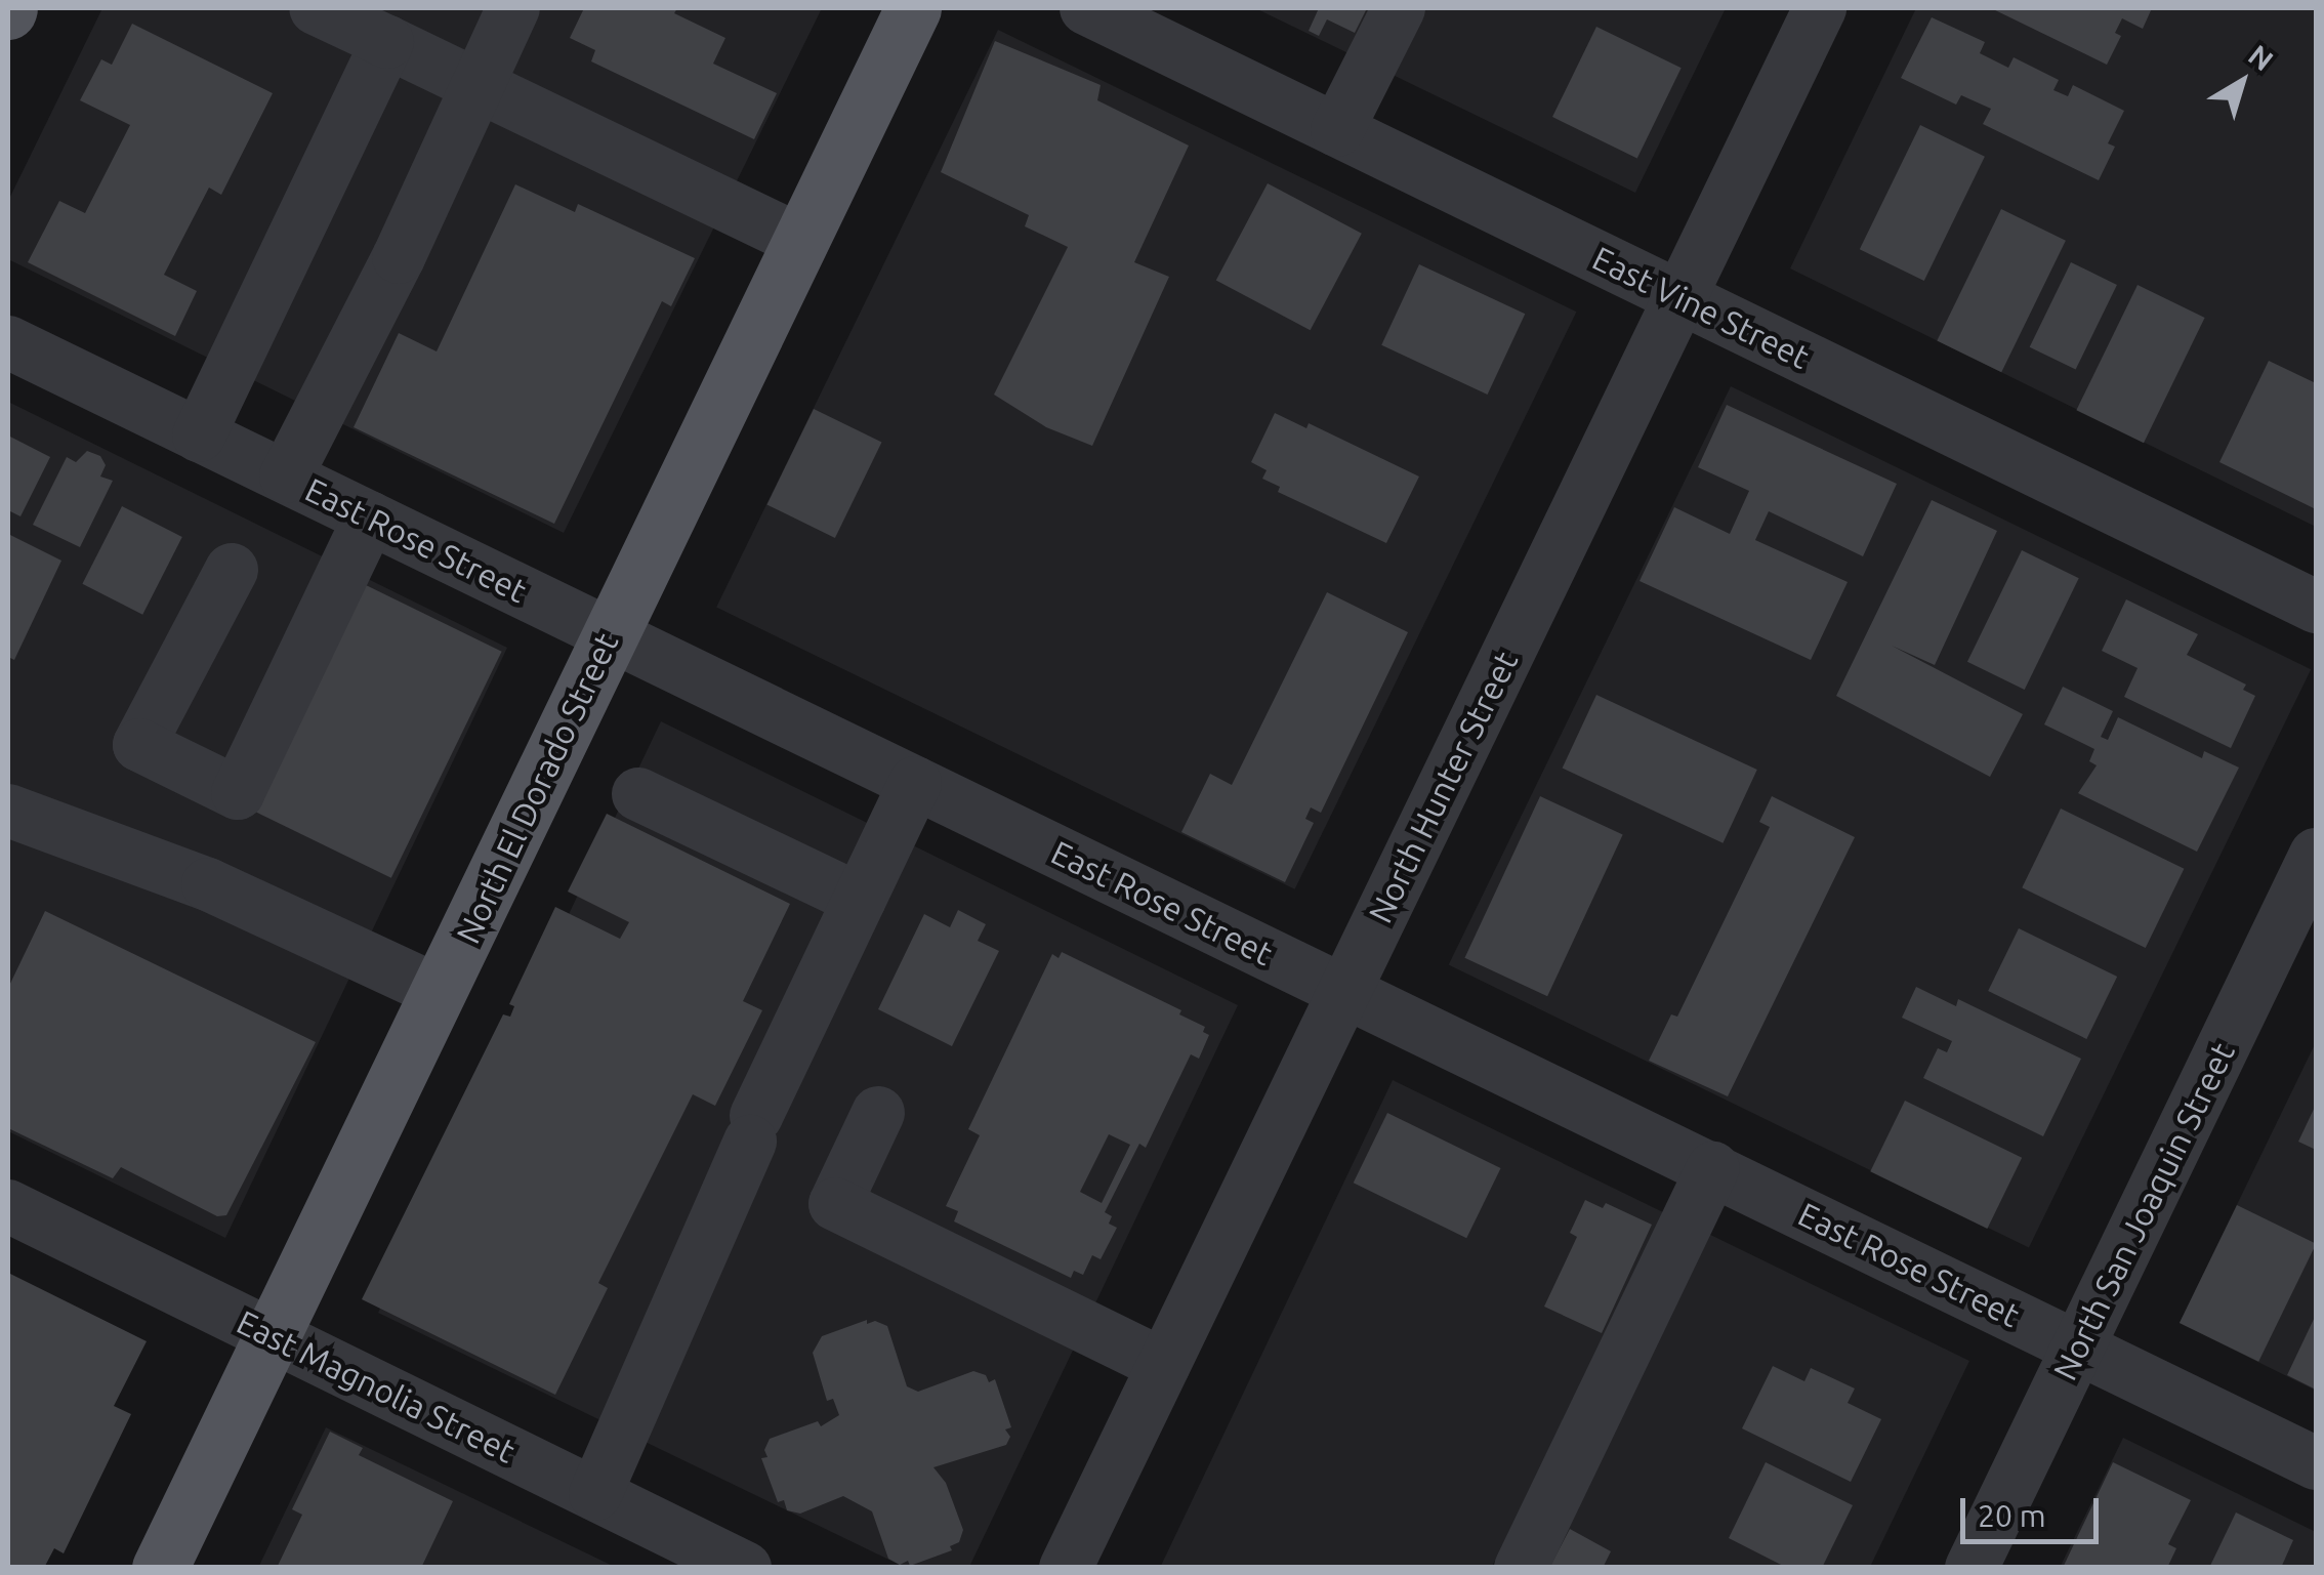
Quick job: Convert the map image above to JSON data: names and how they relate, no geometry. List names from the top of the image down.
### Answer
{
  "streets": {
    "main road": ["North El Dorado Street"],
    "street": [
      "East Vine Street",
      "East Rose Street",
      "North Hunter Street",
      "North San Joaquin Street",
      "East Magnolia Street"
    ]
  },
  "crossings": [
    ["East Vine Street", "North Hunter Street"],
    ["East Rose Street", "North Hunter Street"],
    ["East Rose Street", "North El Dorado Street"],
    ["East Rose Street", "North San Joaquin Street"],
    ["North El Dorado Street", "East Magnolia Street"]
  ],
  "scale_bar": "20 m",
  "north": "top right"
}
